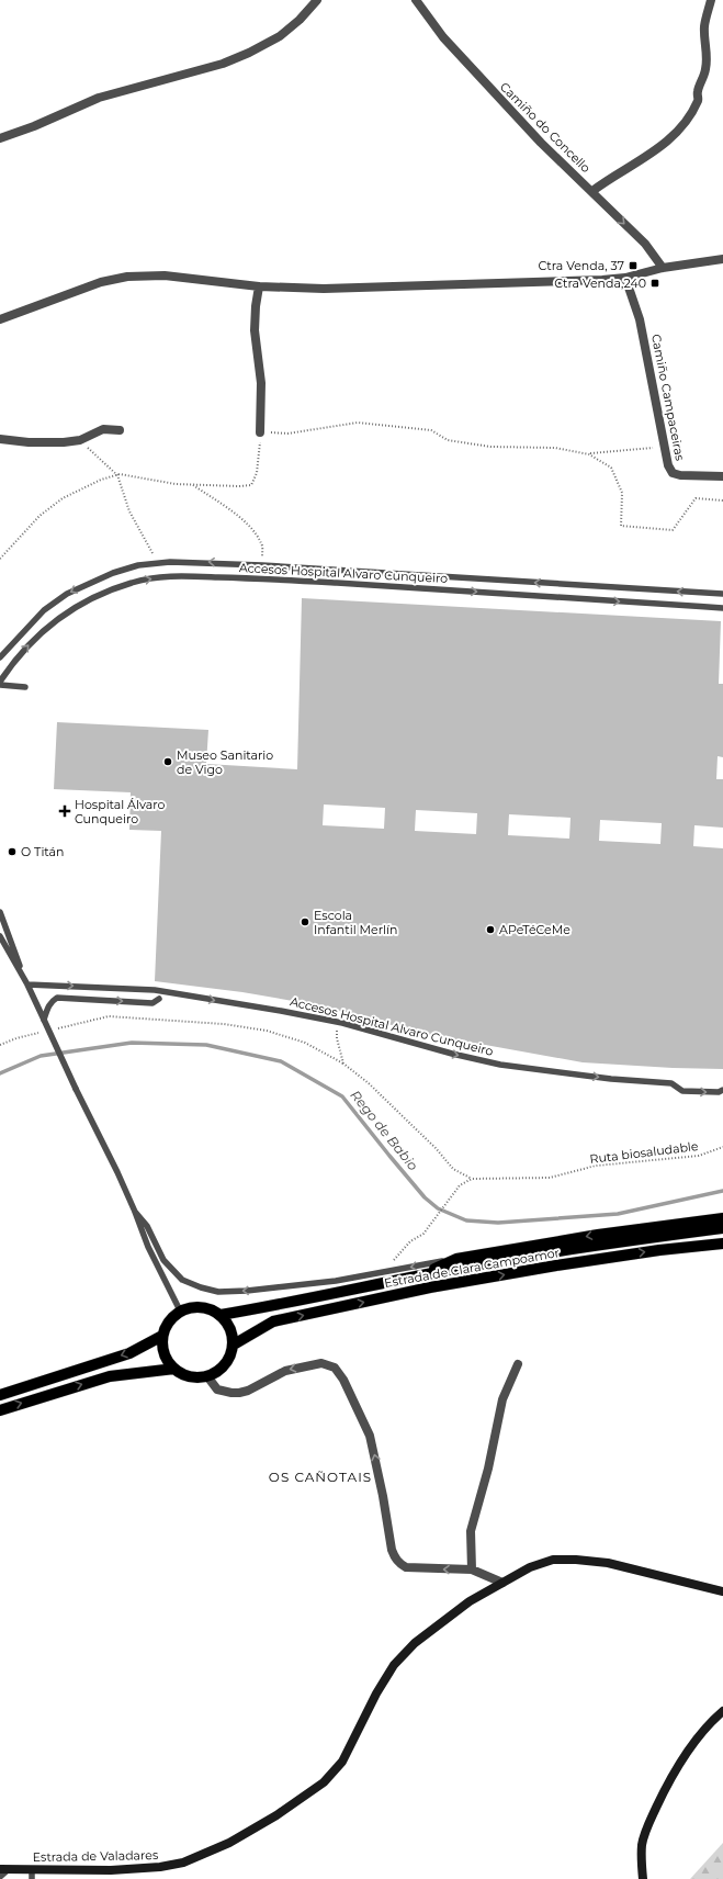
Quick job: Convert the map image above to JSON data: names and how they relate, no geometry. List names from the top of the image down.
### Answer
{
  "streets": {
    "main road": ["Estrada de Clara Campoamor", "Estrada de Valadares"],
    "street": ["Camiño do Concello", "Camiño Campaceiras"],
    "lane": ["Accesos Hospital Alvaro Cunqueiro"],
    "path": ["Ruta biosaludable"]
  },
  "districts": ["OS CAÑOTAIS"],
  "water": ["Rego de Babio"],
  "places": {
    "transit": ["Ctra Venda, 37", "Ctra Venda,240"],
    "other": [
      "Museo Sanitario de Vigo",
      "O Titán",
      "Escola Infantil Merlín",
      "APeTéCeMe"
    ],
    "health": ["Hospital Álvaro Cunqueiro"]
  }
}
